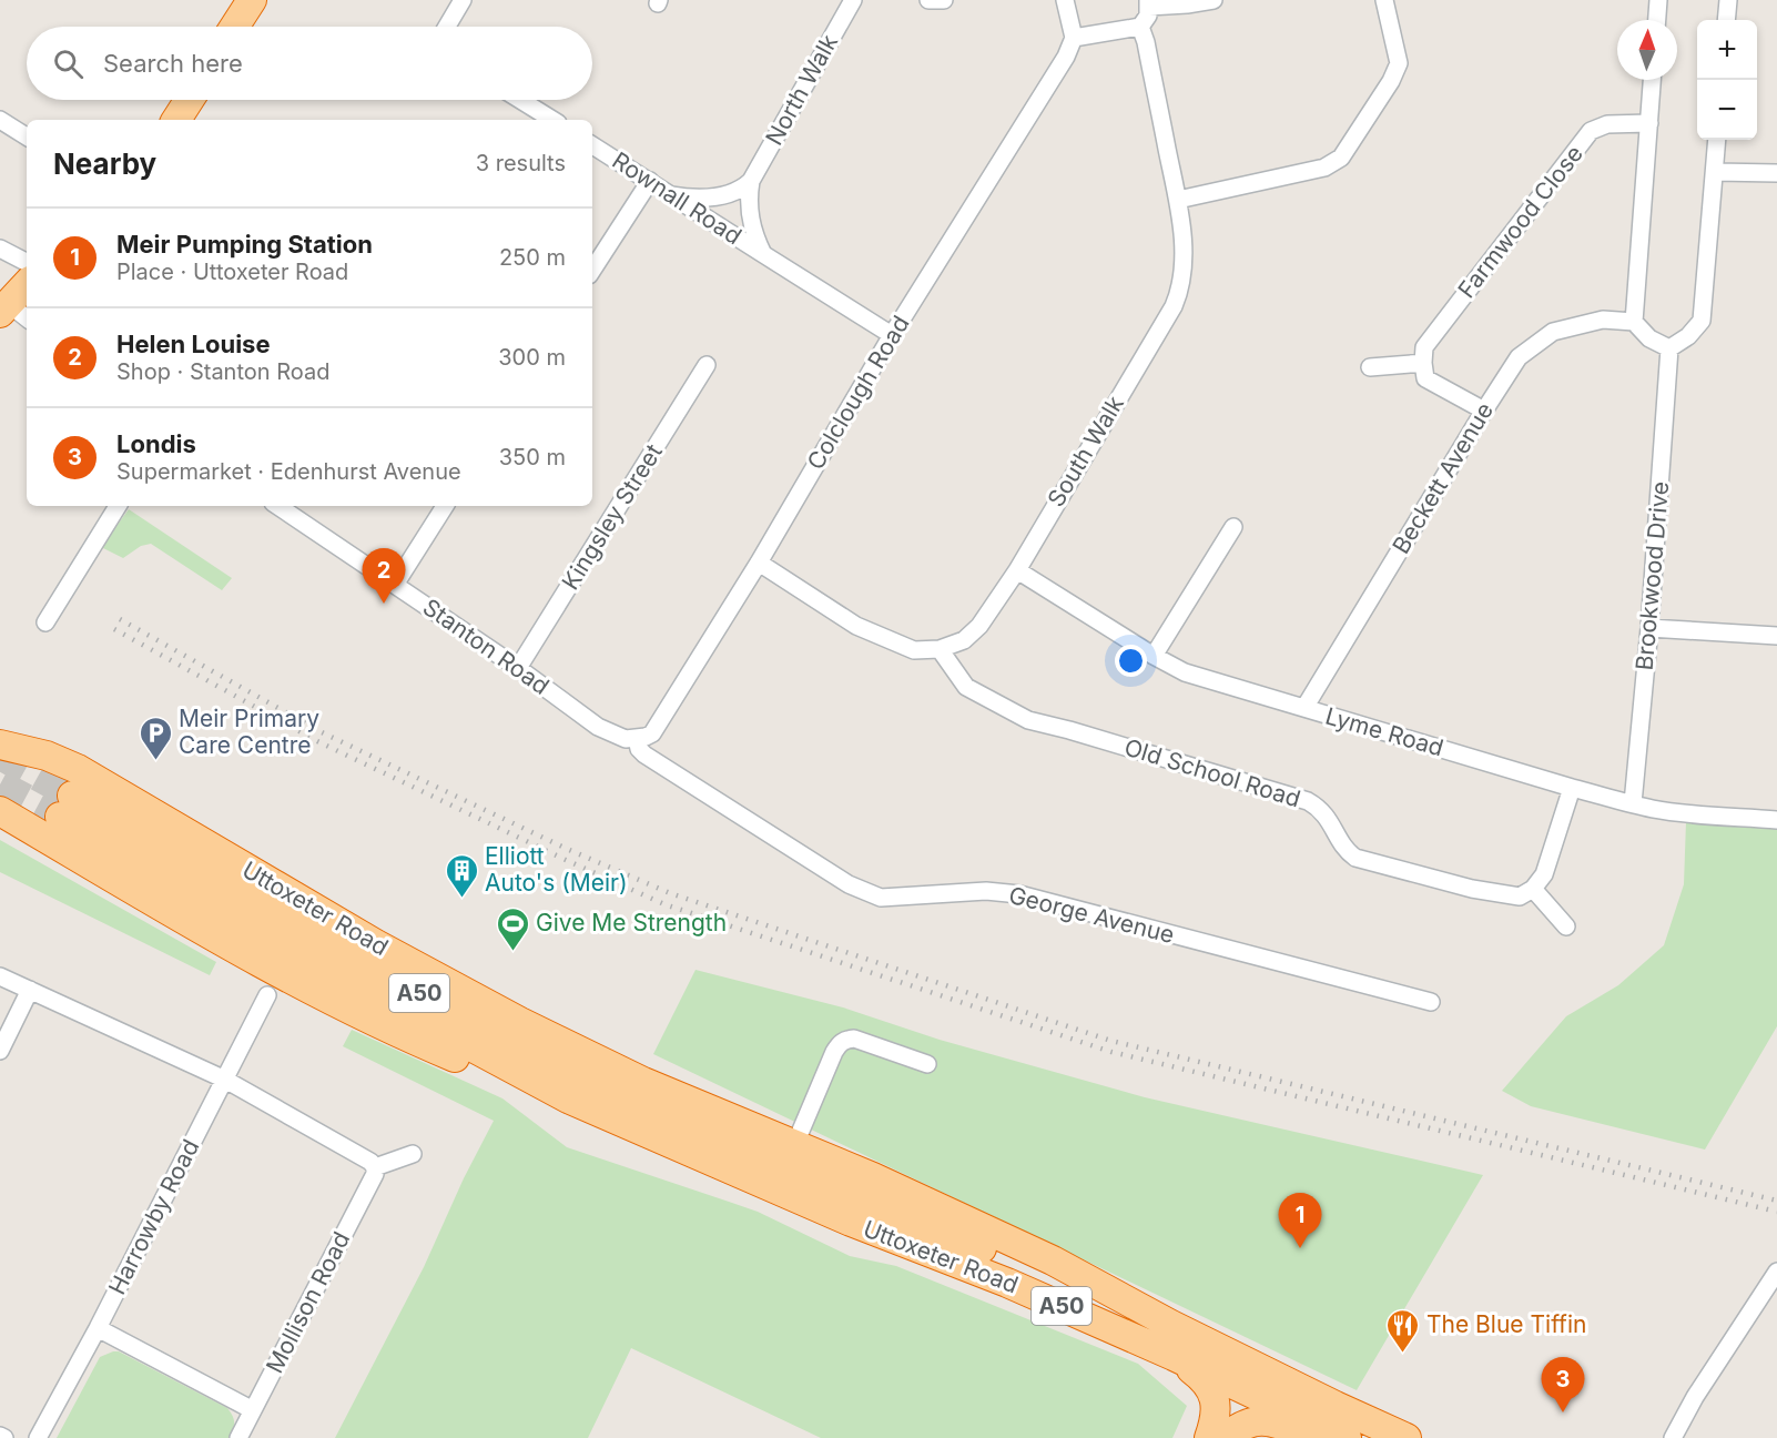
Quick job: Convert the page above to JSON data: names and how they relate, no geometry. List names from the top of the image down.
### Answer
{
  "streets": {
    "highway": ["Uttoxeter Road", "A50"],
    "street": [
      "North Walk",
      "Rownall Road",
      "Farmwood Close",
      "Colclough Road",
      "South Walk",
      "Beckett Avenue",
      "Kingsley Street",
      "Brookwood Drive",
      "Stanton Road",
      "Lyme Road",
      "Old School Road",
      "George Avenue",
      "Harrowby Road",
      "Mollison Road"
    ]
  },
  "crossings": [
    ["North Walk", "Rownall Road"],
    ["Colclough Road", "South Walk"],
    ["Colclough Road", "Stanton Road"],
    ["Colclough Road", "George Avenue"],
    ["South Walk", "Lyme Road"],
    ["South Walk", "Old School Road"],
    ["Beckett Avenue", "Lyme Road"],
    ["Kingsley Street", "Stanton Road"],
    ["Brookwood Drive", "Lyme Road"],
    ["Stanton Road", "George Avenue"],
    ["Uttoxeter Road", "A50"]
  ],
  "places": {
    "parking": ["Meir Primary Care Centre"],
    "building": ["Elliott Auto's (Meir)"],
    "sports": ["Give Me Strength"],
    "restaurant": ["The Blue Tiffin"]
  },
  "north": "top",
  "page": {
    "map_buttons": ["+", "−"],
    "search": "Search here",
    "heading": ["Nearby", "3 results"],
    "list": [
      {
        "mark": "1",
        "name": "Meir Pumping Station",
        "note": "Place · Uttoxeter Road",
        "value": "250 m"
      },
      {
        "mark": "2",
        "name": "Helen Louise",
        "note": "Shop · Stanton Road",
        "value": "300 m"
      },
      {
        "mark": "3",
        "name": "Londis",
        "note": "Supermarket · Edenhurst Avenue",
        "value": "350 m"
      }
    ],
    "pins": ["2", "1", "3"]
  }
}
